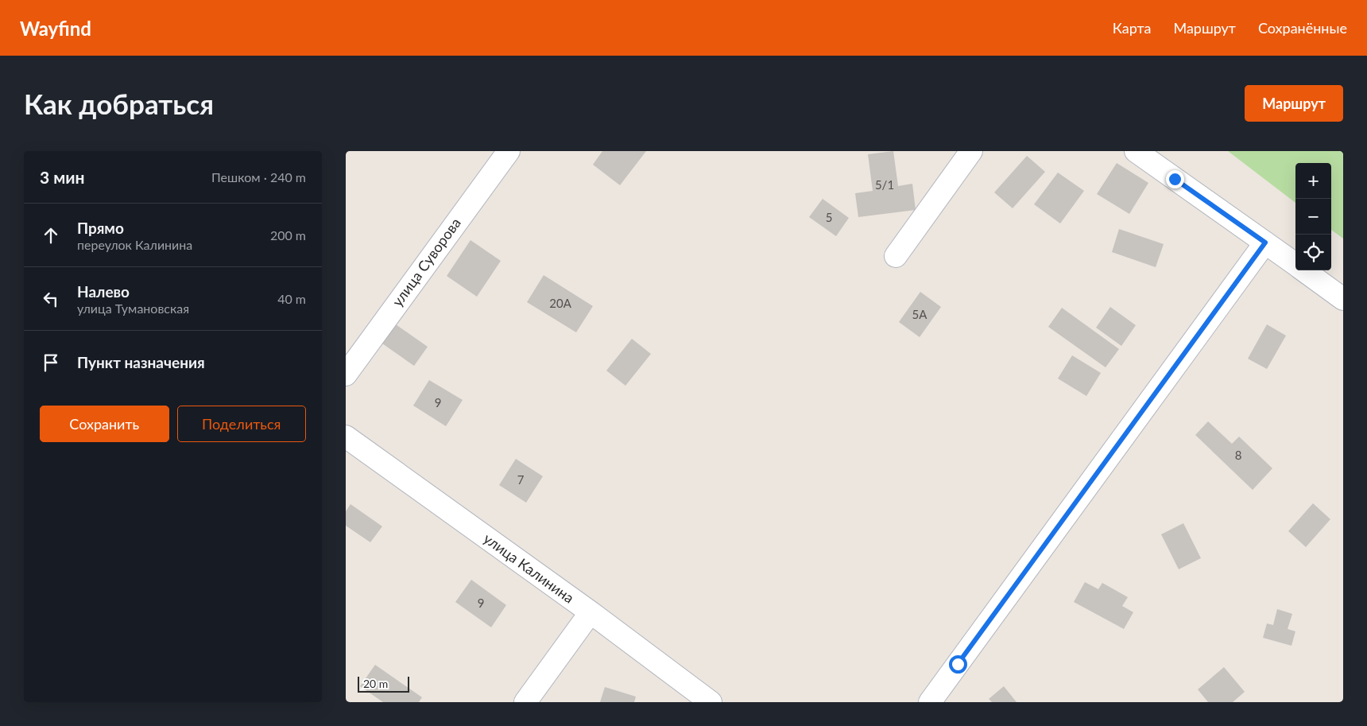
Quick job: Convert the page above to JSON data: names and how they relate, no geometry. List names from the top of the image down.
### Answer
{
  "streets": {
    "street": ["улица Суворова", "улица Калинина"]
  },
  "house_numbers": [
    "5/1",
    "5",
    "20А",
    "5А",
    "9",
    "8",
    "7",
    "9"
  ],
  "scale_bar": "20 m",
  "page": {
    "header": "Wayfind",
    "nav": ["Карта", "Маршрут", "Сохранённые"],
    "buttons": [
      "Маршрут",
      ["Сохранить", "Поделиться"]
    ],
    "title": "Как добраться",
    "heading": ["3 мин", "Пешком · 240 m"],
    "map_buttons": ["+", "−"],
    "list": [
      ["Прямо", "переулок Калинина", "200 m"],
      ["Налево", "улица Тумановская", "40 m"],
      "Пункт назначения"
    ],
    "scale": "20 m"
  }
}
